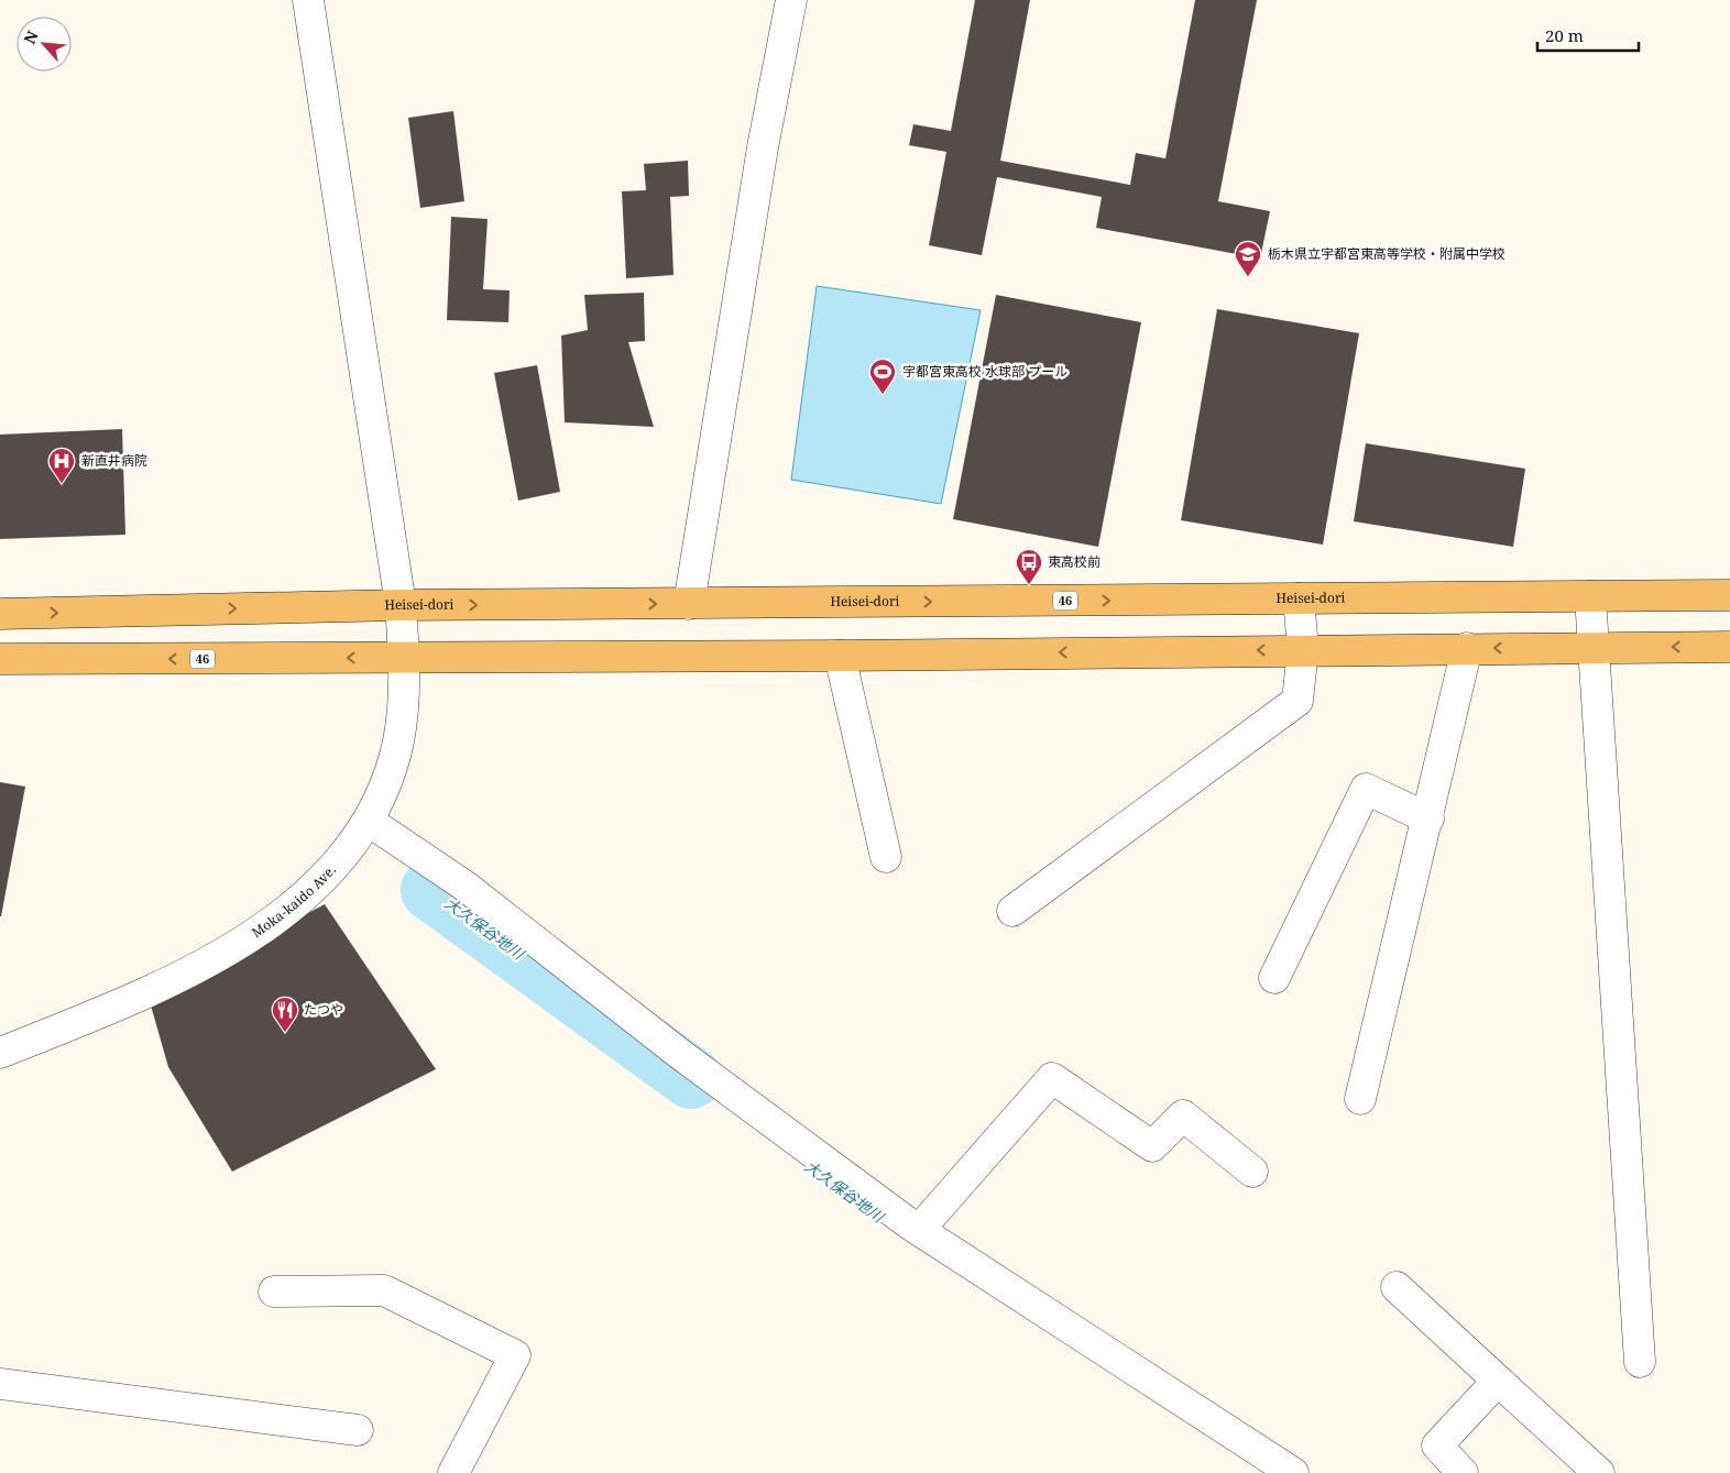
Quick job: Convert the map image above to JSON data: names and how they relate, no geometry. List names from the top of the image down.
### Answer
{
  "streets": {
    "main road": ["Heisei-dori", "46"],
    "street": ["Moka-kaido Ave."]
  },
  "crossings": [
    ["Heisei-dori", "Moka-kaido Ave."],
    ["46", "Moka-kaido Ave."]
  ],
  "water": ["大久保谷地川"],
  "places": {
    "school or university": ["栃木県立宇都宮東高等学校・附属中学校"],
    "sports": ["宇都宮東高校 水球部 プール"],
    "hospital": ["新直井病院"],
    "bus stop": ["東高校前"],
    "restaurant": ["たつや"]
  },
  "scale_bar": "20 m",
  "north": "top left"
}
